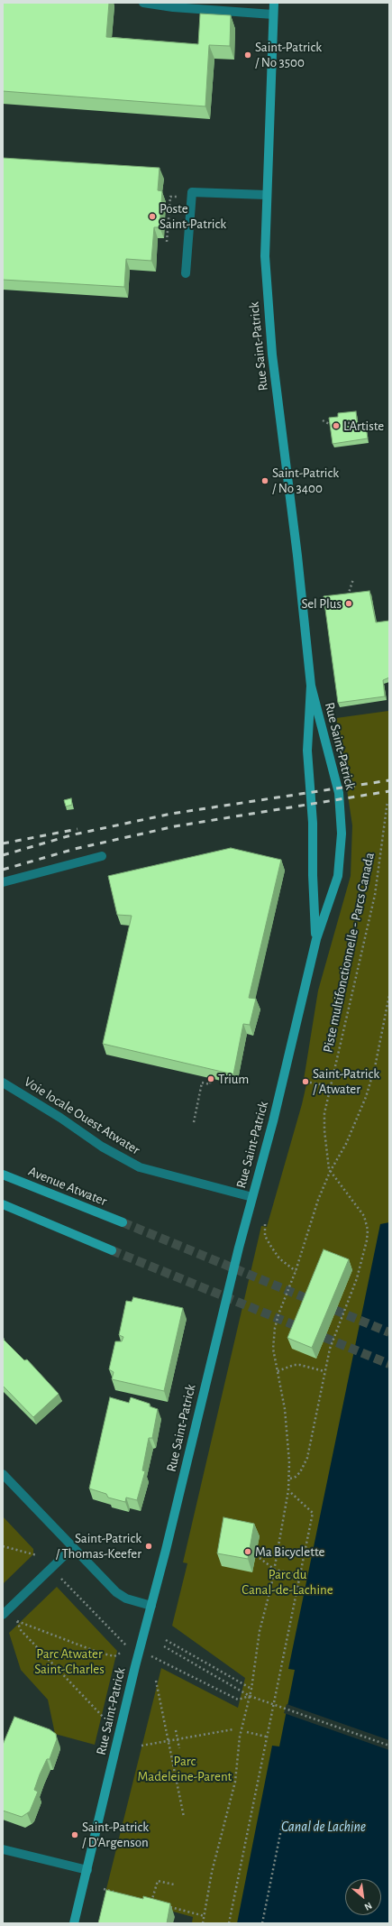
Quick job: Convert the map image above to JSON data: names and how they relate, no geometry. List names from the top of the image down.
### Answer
{
  "streets": {
    "main road": ["Rue Saint-Patrick", "Avenue Atwater"],
    "street": ["Voie locale Ouest Atwater"],
    "path": ["Piste multifonctionnelle - Parcs Canada"]
  },
  "crossings": [
    ["Rue Saint-Patrick", "Voie locale Ouest Atwater"]
  ],
  "water": ["Canal de Lachine"],
  "parks": ["Parc du Canal-de-Lachine", "Parc Atwater Saint-Charles", "Parc Madeleine-Parent"],
  "places": [
    "Saint-Patrick / No 3500",
    "Poste Saint-Patrick",
    "L'Artiste",
    "Saint-Patrick / No 3400",
    "Sel Plus",
    "Trium",
    "Saint-Patrick / Atwater",
    "Saint-Patrick / Thomas-Keefer",
    "Ma Bicyclette",
    "Saint-Patrick / D'Argenson"
  ],
  "north": "bottom right"
}
